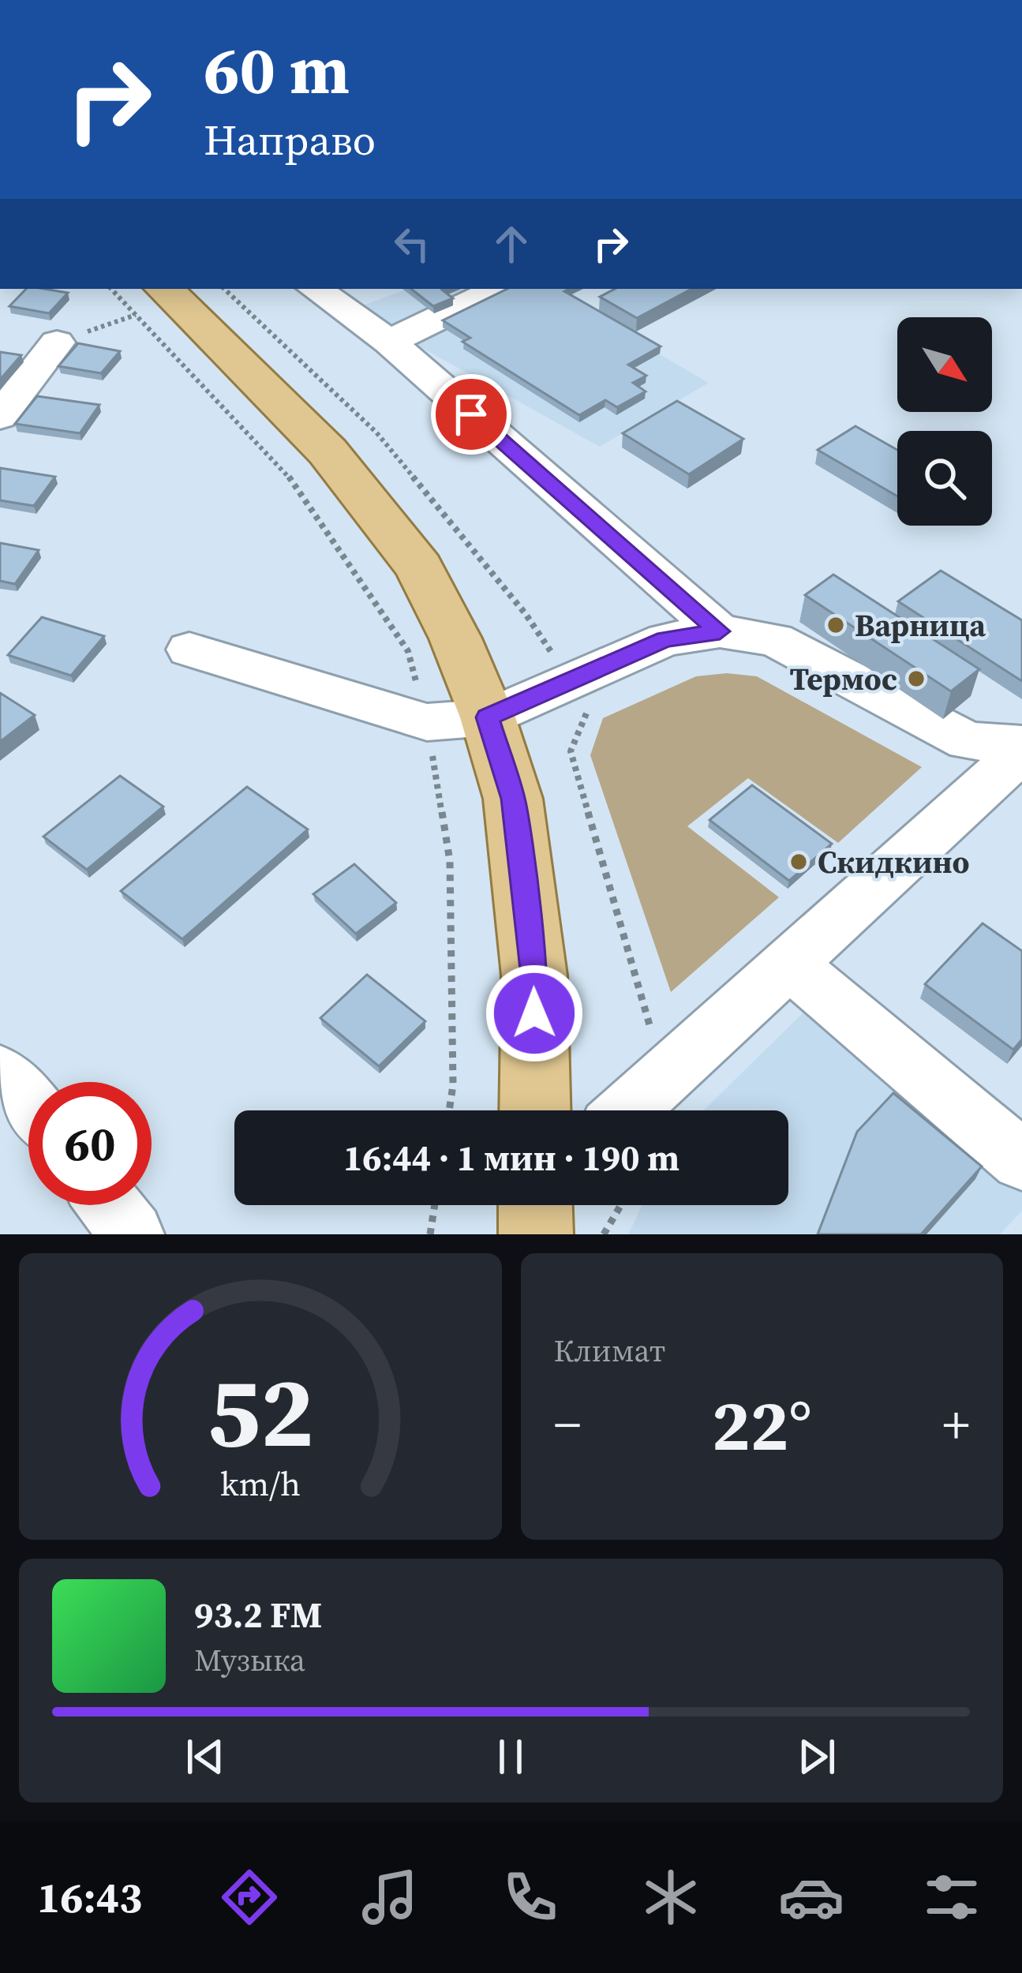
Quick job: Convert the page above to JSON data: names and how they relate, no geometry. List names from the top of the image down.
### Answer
{
  "places": ["Варница", "Термос", "Скидкино"],
  "north": "bottom right",
  "page": {
    "turn": ["60 m", "Направо"],
    "limit": "60",
    "trip": "16:44 · 1 мин · 190 m",
    "tile": "Климат",
    "heat": ["−", "22°", "+"],
    "song": ["93.2 FM", "Музыка"],
    "tabs": "16:43",
    "gauge": ["52", "km/h"]
  }
}
